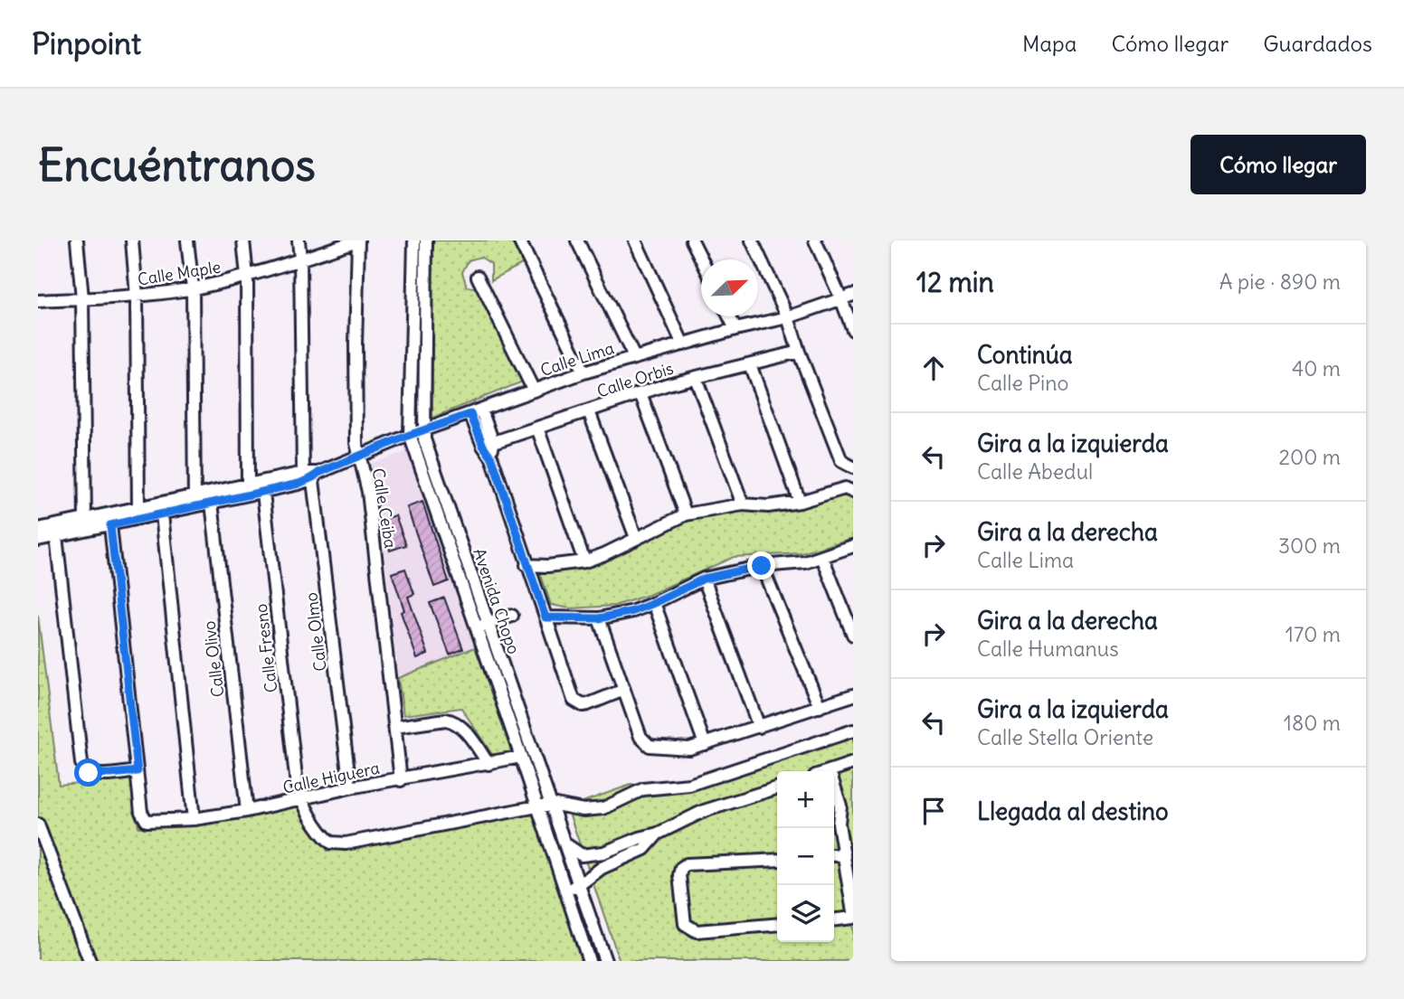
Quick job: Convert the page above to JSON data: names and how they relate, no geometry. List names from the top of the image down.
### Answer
{
  "streets": {
    "street": [
      "Calle Maple",
      "Calle Lima",
      "Calle Orbis",
      "Calle Ceiba",
      "Avenida Chopo",
      "Calle Olmo",
      "Calle Fresno",
      "Calle Olivo",
      "Calle Higuera"
    ]
  },
  "crossings": [
    ["Calle Maple", "Calle Ceiba"],
    ["Calle Maple", "Calle Olmo"],
    ["Calle Lima", "Calle Ceiba"],
    ["Calle Lima", "Avenida Chopo"],
    ["Calle Lima", "Calle Olmo"],
    ["Calle Lima", "Calle Fresno"],
    ["Calle Lima", "Calle Olivo"],
    ["Calle Ceiba", "Calle Higuera"],
    ["Avenida Chopo", "Calle Higuera"],
    ["Calle Olmo", "Calle Higuera"],
    ["Calle Fresno", "Calle Higuera"],
    ["Calle Olivo", "Calle Higuera"]
  ],
  "north": "top right",
  "page": {
    "header": "Pinpoint",
    "nav": ["Mapa", "Cómo llegar", "Guardados"],
    "buttons": "Cómo llegar",
    "title": "Encuéntranos",
    "heading": ["12 min", "A pie · 890 m"],
    "list": [
      ["Continúa", "Calle Pino", "40 m"],
      ["Gira a la izquierda", "Calle Abedul", "200 m"],
      ["Gira a la derecha", "Calle Lima", "300 m"],
      ["Gira a la derecha", "Calle Humanus", "170 m"],
      ["Gira a la izquierda", "Calle Stella Oriente", "180 m"],
      "Llegada al destino"
    ],
    "map_buttons": ["+", "−"]
  }
}
